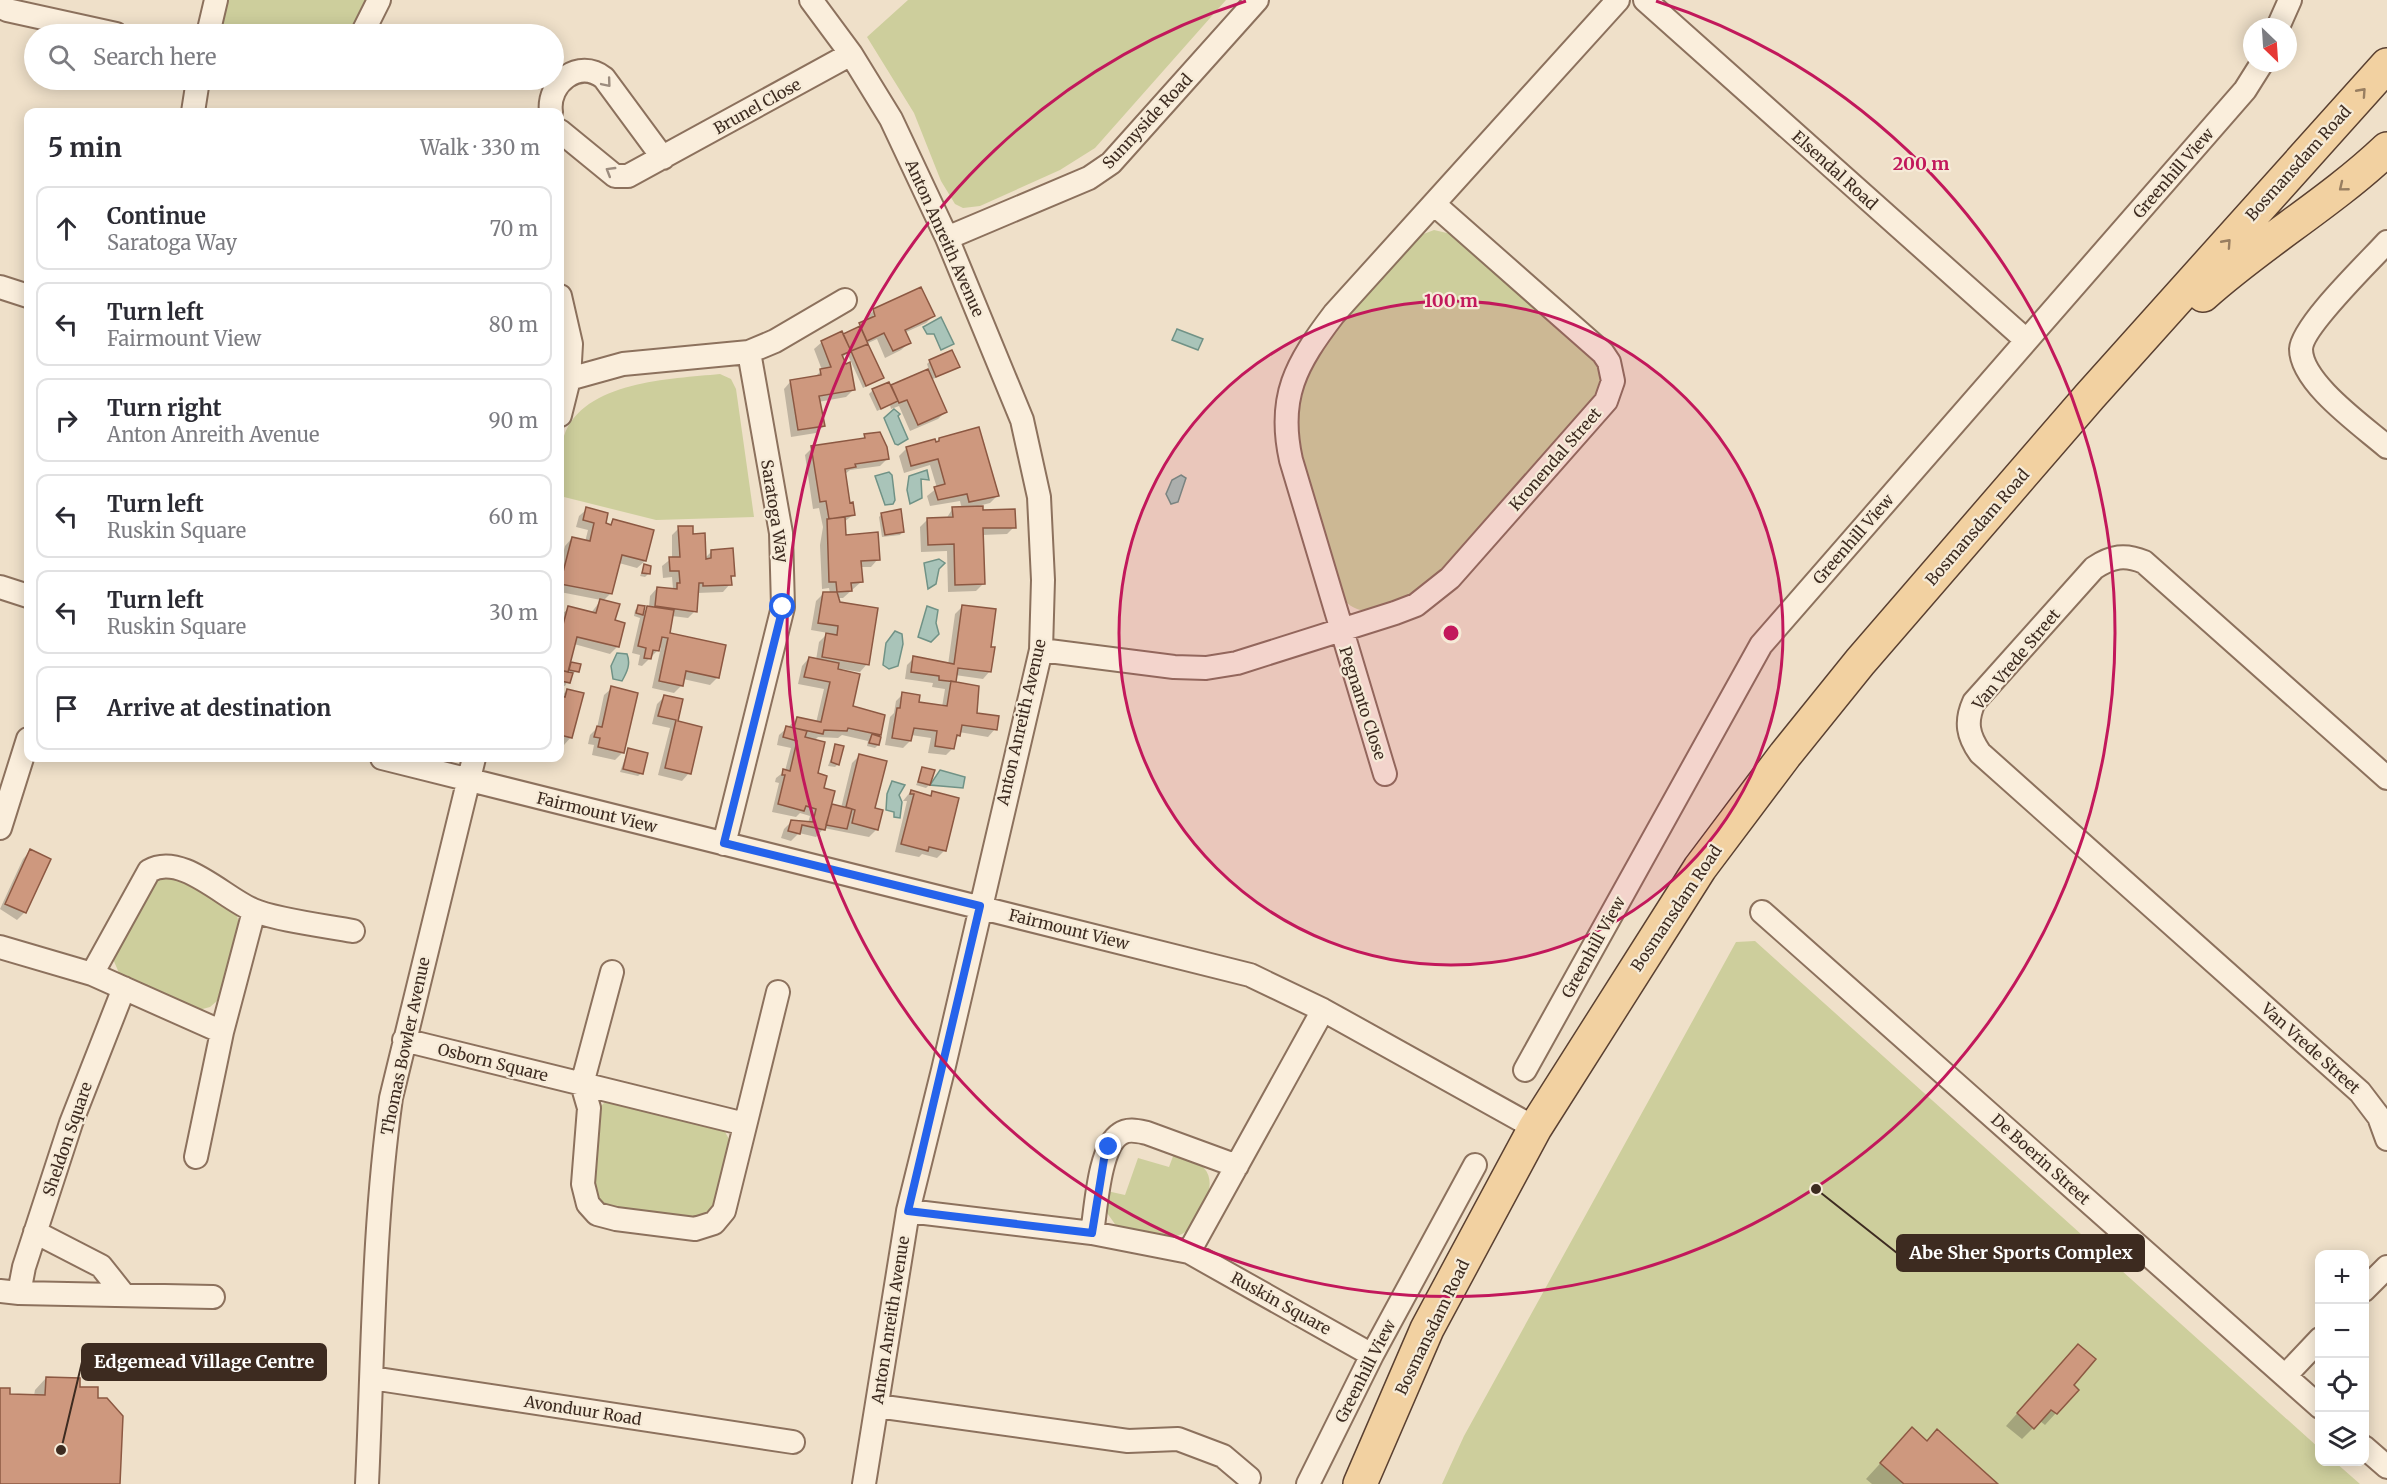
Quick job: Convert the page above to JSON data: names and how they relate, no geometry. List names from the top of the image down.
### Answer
{
  "streets": {
    "main road": ["Bosmansdam Road"],
    "street": [
      "Brunel Close",
      "Sunnyside Road",
      "Elsendal Road",
      "Greenhill View",
      "Anton Anreith Avenue",
      "Kronendal Street",
      "Saratoga Way",
      "Van Vrede Street",
      "Pegnanto Close",
      "Fairmount View",
      "Thomas Bowler Avenue",
      "Osborn Square",
      "Sheldon Square",
      "De Boerin Street",
      "Ruskin Square",
      "Avonduur Road"
    ]
  },
  "crossings": [
    ["Brunel Close", "Anton Anreith Avenue"],
    ["Sunnyside Road", "Anton Anreith Avenue"],
    ["Bosmansdam Road", "Fairmount View"],
    ["Elsendal Road", "Greenhill View"],
    ["Greenhill View", "Ruskin Square"],
    ["Anton Anreith Avenue", "Kronendal Street"],
    ["Anton Anreith Avenue", "Fairmount View"],
    ["Anton Anreith Avenue", "Ruskin Square"],
    ["Kronendal Street", "Pegnanto Close"],
    ["Saratoga Way", "Fairmount View"],
    ["Fairmount View", "Thomas Bowler Avenue"],
    ["Thomas Bowler Avenue", "Osborn Square"],
    ["Thomas Bowler Avenue", "Avonduur Road"]
  ],
  "places": ["Abe Sher Sports Complex", "Edgemead Village Centre"],
  "north": "bottom right",
  "page": {
    "search": "Search here",
    "heading": ["5 min", "Walk · 330 m"],
    "list": [
      ["Continue", "Saratoga Way", "70 m"],
      ["Turn left", "Fairmount View", "80 m"],
      ["Turn right", "Anton Anreith Avenue", "90 m"],
      ["Turn left", "Ruskin Square", "60 m"],
      ["Turn left", "Ruskin Square", "30 m"],
      "Arrive at destination"
    ],
    "map_buttons": ["+", "−"]
  },
  "rings": ["200 m", "100 m"]
}
